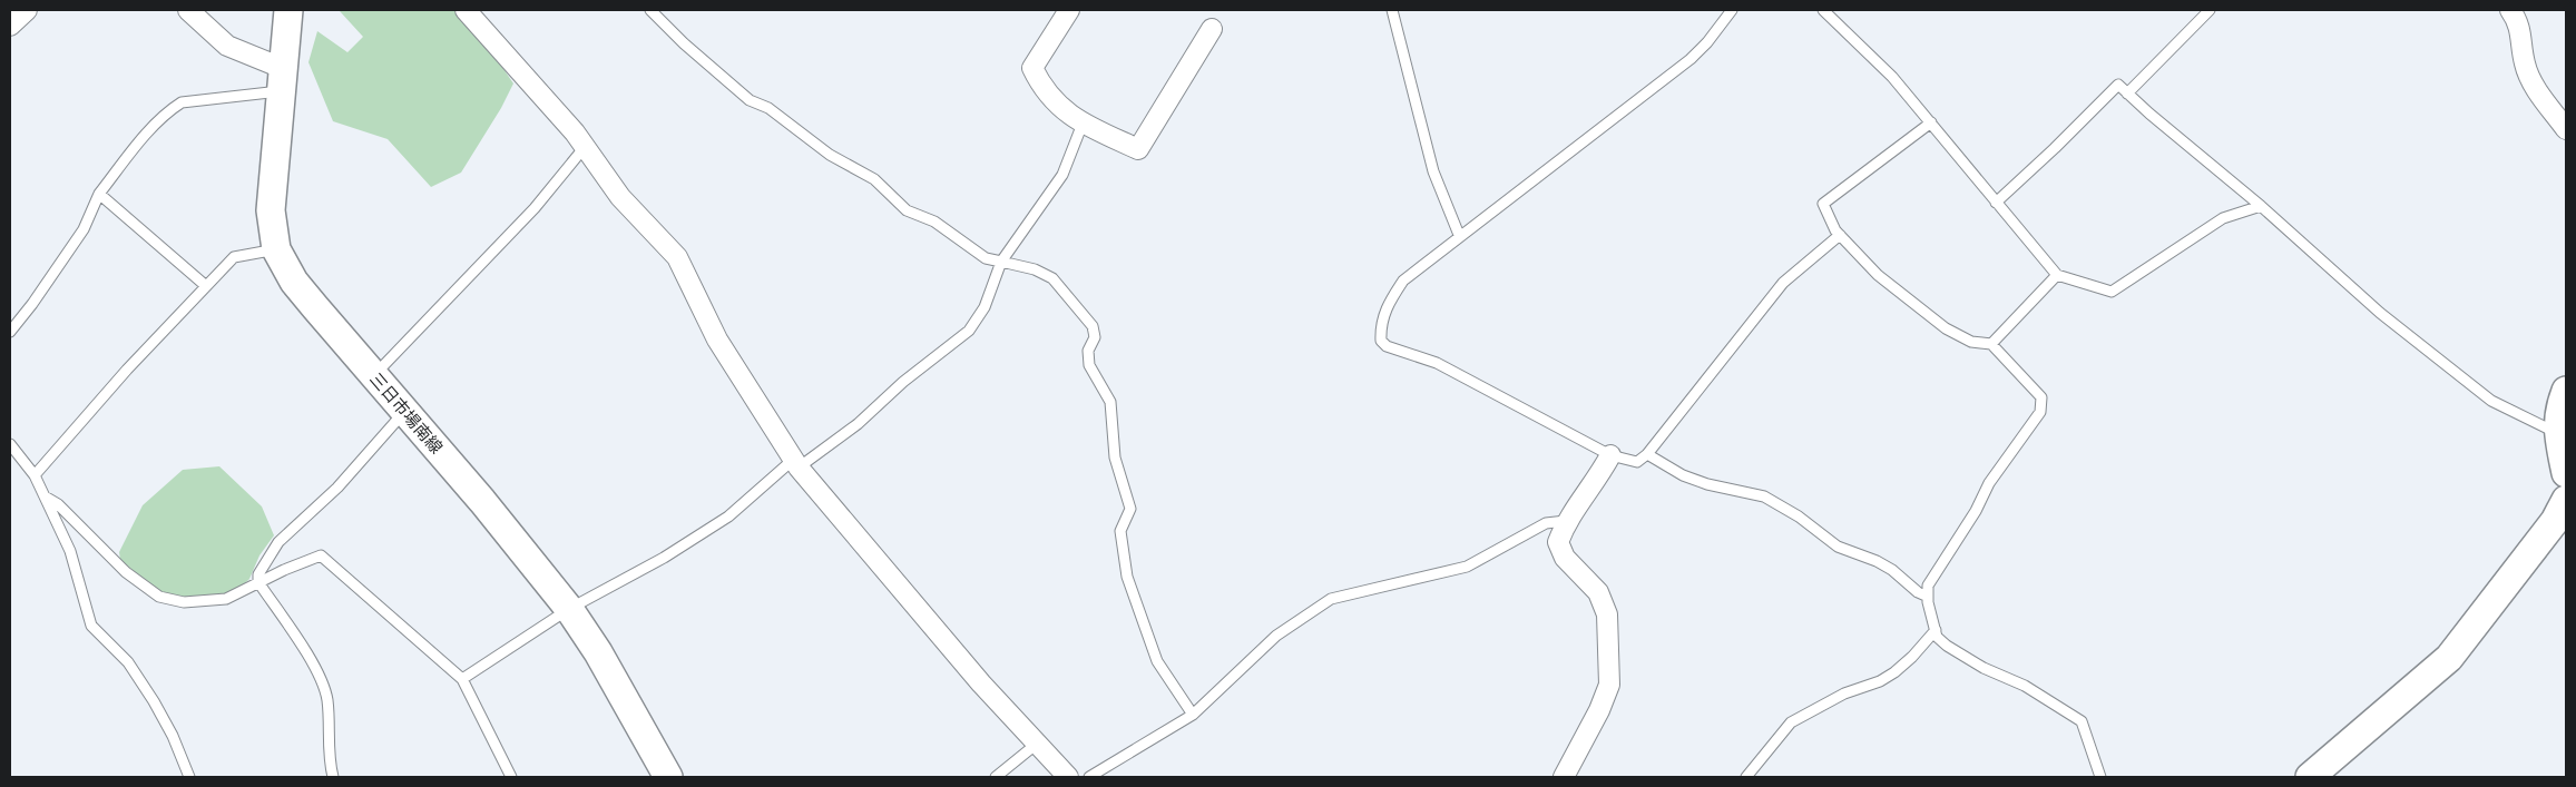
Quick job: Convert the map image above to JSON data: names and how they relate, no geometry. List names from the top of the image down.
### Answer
{
  "streets": {
    "main road": ["三日市場南線"]
  }
}
